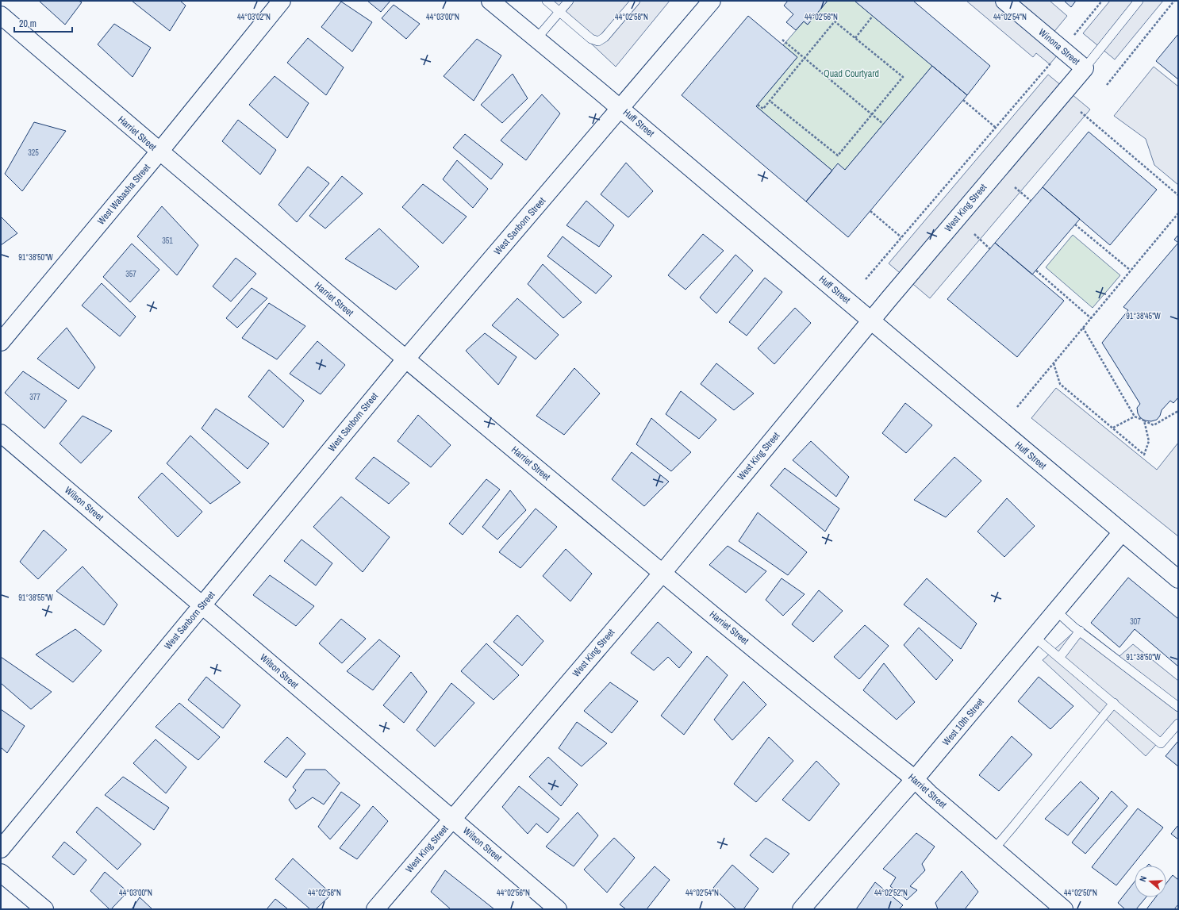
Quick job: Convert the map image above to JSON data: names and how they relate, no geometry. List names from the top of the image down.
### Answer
{
  "streets": {
    "street": [
      "Winona Street",
      "Huff Street",
      "Harriet Street",
      "West Wabasha Street",
      "West King Street",
      "West Sanborn Street",
      "Wilson Street",
      "West 10th Street"
    ]
  },
  "crossings": [
    ["Winona Street", "West King Street"],
    ["Huff Street", "West King Street"],
    ["Huff Street", "West Sanborn Street"],
    ["Huff Street", "West 10th Street"],
    ["Harriet Street", "West Wabasha Street"],
    ["Harriet Street", "West King Street"],
    ["Harriet Street", "West Sanborn Street"],
    ["Harriet Street", "West 10th Street"],
    ["West King Street", "Wilson Street"],
    ["West Sanborn Street", "Wilson Street"]
  ],
  "parks": ["Quad Courtyard"],
  "house_numbers": [
    "325",
    "351",
    "357",
    "377",
    "307"
  ],
  "scale_bar": "20 m",
  "north": "left",
  "coordinates": [
    "44°03'02\"N",
    "44°03'00\"N",
    "44°02'58\"N",
    "44°02'56\"N",
    "44°02'54\"N",
    "91°38'50\"W",
    "91°38'45\"W",
    "91°38'55\"W",
    "44°02'52\"N",
    "44°02'50\"N"
  ]
}
